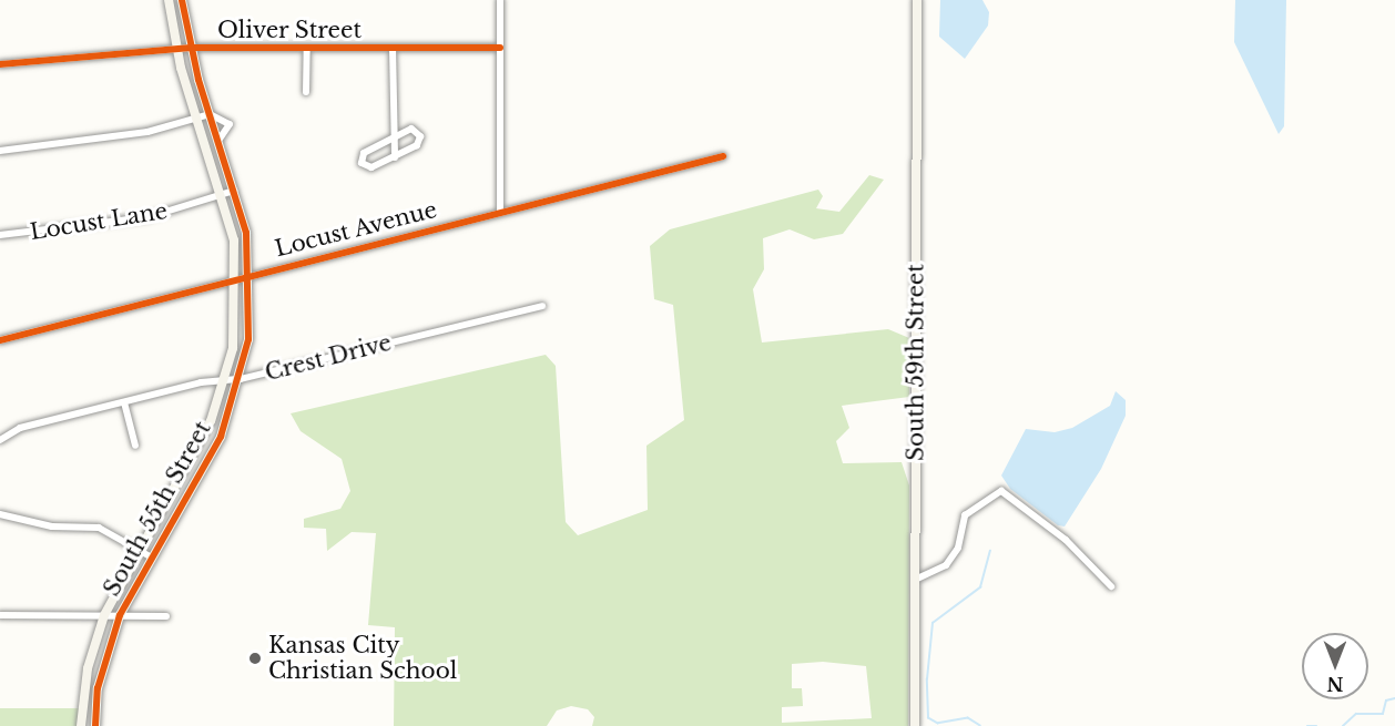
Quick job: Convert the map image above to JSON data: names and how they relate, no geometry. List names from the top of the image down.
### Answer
{
  "streets": {
    "street": [
      "Oliver Street",
      "Locust Lane",
      "Locust Avenue",
      "Crest Drive",
      "South 59th Street",
      "South 55th Street"
    ]
  },
  "crossings": [
    ["Oliver Street", "South 55th Street"],
    ["Locust Lane", "South 55th Street"],
    ["Locust Avenue", "South 55th Street"],
    ["Crest Drive", "South 55th Street"]
  ],
  "places": ["Kansas City Christian School"],
  "north": "bottom"
}
